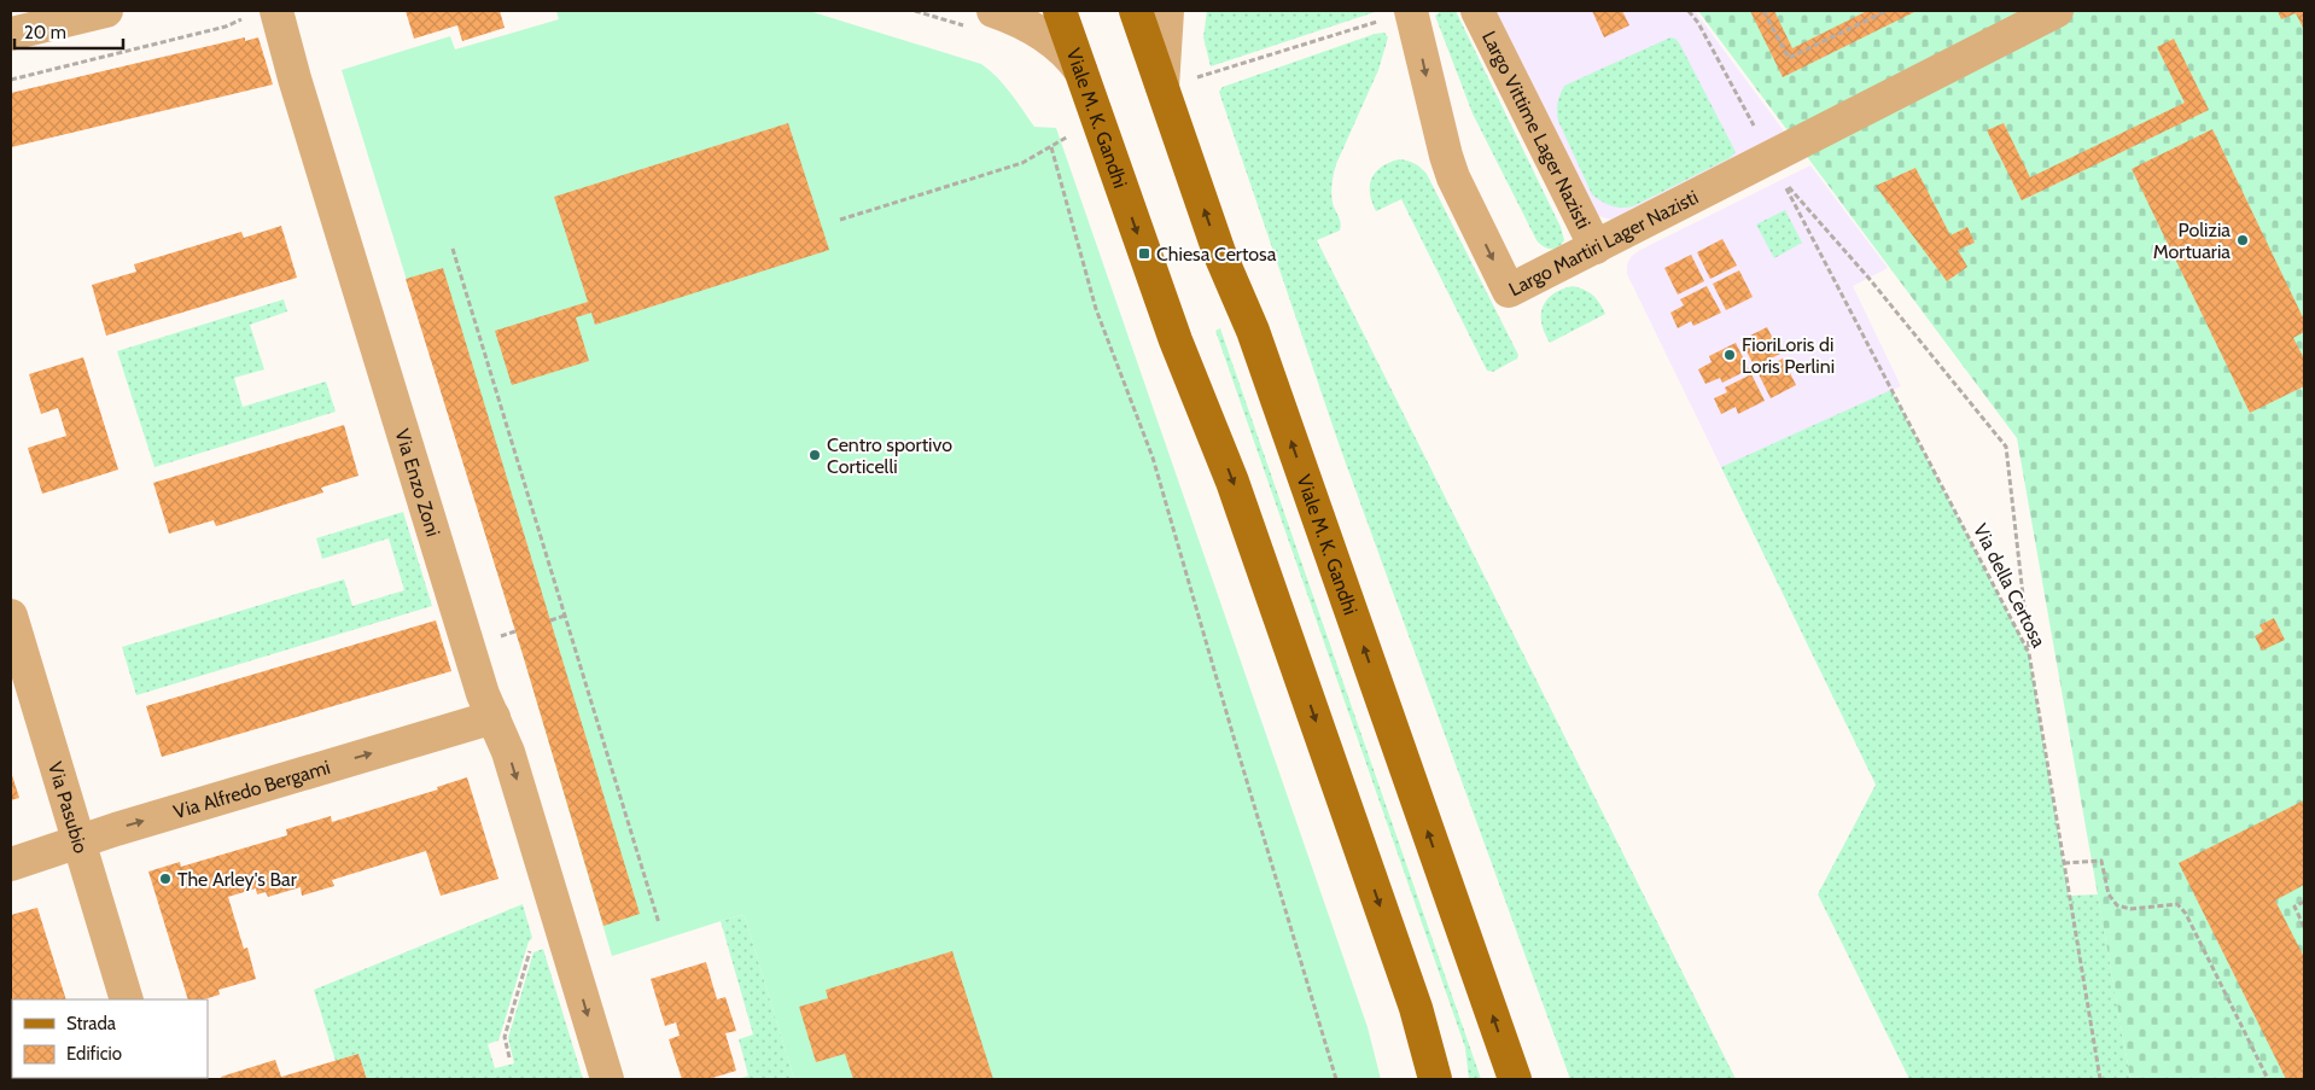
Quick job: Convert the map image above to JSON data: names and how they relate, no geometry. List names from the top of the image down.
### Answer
{
  "streets": {
    "main road": ["Viale M. K. Gandhi"],
    "street": [
      "Largo Vittime Lager Nazisti",
      "Largo Martiri Lager Nazisti",
      "Via Enzo Zoni",
      "Via Alfredo Bergami",
      "Via Pasubio"
    ],
    "path": ["Via della Certosa"]
  },
  "crossings": [
    ["Largo Vittime Lager Nazisti", "Largo Martiri Lager Nazisti"],
    ["Largo Martiri Lager Nazisti", "Via della Certosa"],
    ["Via Enzo Zoni", "Via Alfredo Bergami"],
    ["Via Alfredo Bergami", "Via Pasubio"]
  ],
  "one_way": ["Via Alfredo Bergami"],
  "places": {
    "other": [
      "Polizia Mortuaria",
      "FioriLoris di Loris Perlini",
      "Centro sportivo Corticelli",
      "The Arley's Bar"
    ],
    "transit": ["Chiesa Certosa"]
  },
  "legend": ["Strada", "Edificio"],
  "scale_bar": "20 m"
}
